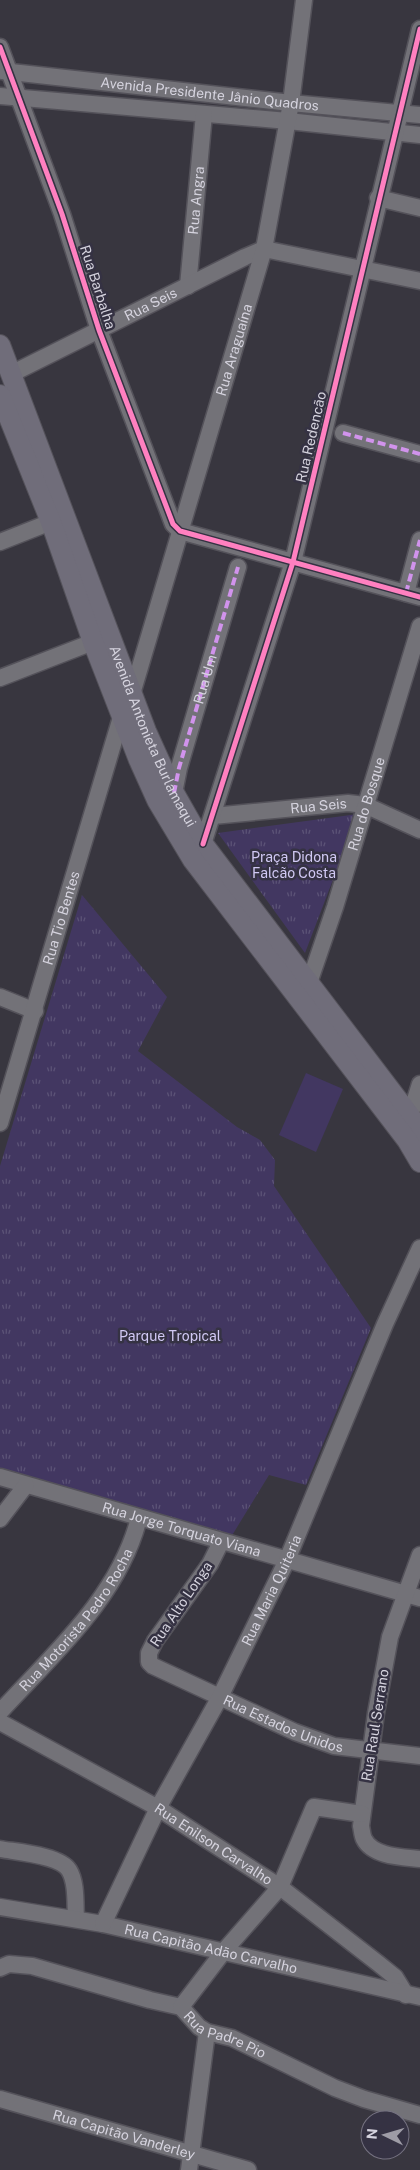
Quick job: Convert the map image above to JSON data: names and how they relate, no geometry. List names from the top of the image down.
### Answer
{
  "streets": {
    "main road": ["Avenida Antonieta Burlamaqui"],
    "street": [
      "Avenida Presidente Jânio Quadros",
      "Rua Angra",
      "Rua Barbalha",
      "Rua Seis",
      "Rua Araguaína",
      "Rua Redencão",
      "Rua Um",
      "Rua do Bosque",
      "Rua Tio Bentes",
      "Rua Jorge Torquato Viana",
      "Rua Maria Quiteria",
      "Rua Alto Longa",
      "Rua Motorista Pedro Rocha",
      "Rua Estados Unidos",
      "Rua Raul Serrano",
      "Rua Enilson Carvalho",
      "Rua Capitão Adão Carvalho",
      "Rua Padre Pio",
      "Rua Capitão Vanderley"
    ]
  },
  "crossings": [
    ["Avenida Presidente Jânio Quadros", "Rua Angra"],
    ["Avenida Presidente Jânio Quadros", "Rua Barbalha"],
    ["Avenida Presidente Jânio Quadros", "Rua Araguaína"],
    ["Avenida Presidente Jânio Quadros", "Rua Redencão"],
    ["Rua Angra", "Rua Seis"],
    ["Rua Barbalha", "Rua Seis"],
    ["Rua Barbalha", "Rua Araguaína"],
    ["Rua Seis", "Rua Araguaína"],
    ["Rua Seis", "Rua Redencão"],
    ["Rua Seis", "Avenida Antonieta Burlamaqui"],
    ["Rua Seis", "Rua do Bosque"],
    ["Rua Araguaína", "Avenida Antonieta Burlamaqui"],
    ["Rua Redencão", "Avenida Antonieta Burlamaqui"],
    ["Rua Um", "Avenida Antonieta Burlamaqui"],
    ["Avenida Antonieta Burlamaqui", "Rua do Bosque"],
    ["Avenida Antonieta Burlamaqui", "Rua Tio Bentes"],
    ["Rua Jorge Torquato Viana", "Rua Maria Quiteria"],
    ["Rua Jorge Torquato Viana", "Rua Alto Longa"],
    ["Rua Jorge Torquato Viana", "Rua Motorista Pedro Rocha"],
    ["Rua Jorge Torquato Viana", "Rua Raul Serrano"],
    ["Rua Maria Quiteria", "Rua Estados Unidos"],
    ["Rua Maria Quiteria", "Rua Enilson Carvalho"],
    ["Rua Maria Quiteria", "Rua Capitão Adão Carvalho"],
    ["Rua Alto Longa", "Rua Estados Unidos"],
    ["Rua Estados Unidos", "Rua Raul Serrano"],
    ["Rua Enilson Carvalho", "Rua Capitão Adão Carvalho"]
  ],
  "parks": ["Praça Didona Falcão Costa", "Parque Tropical"],
  "north": "left"
}
